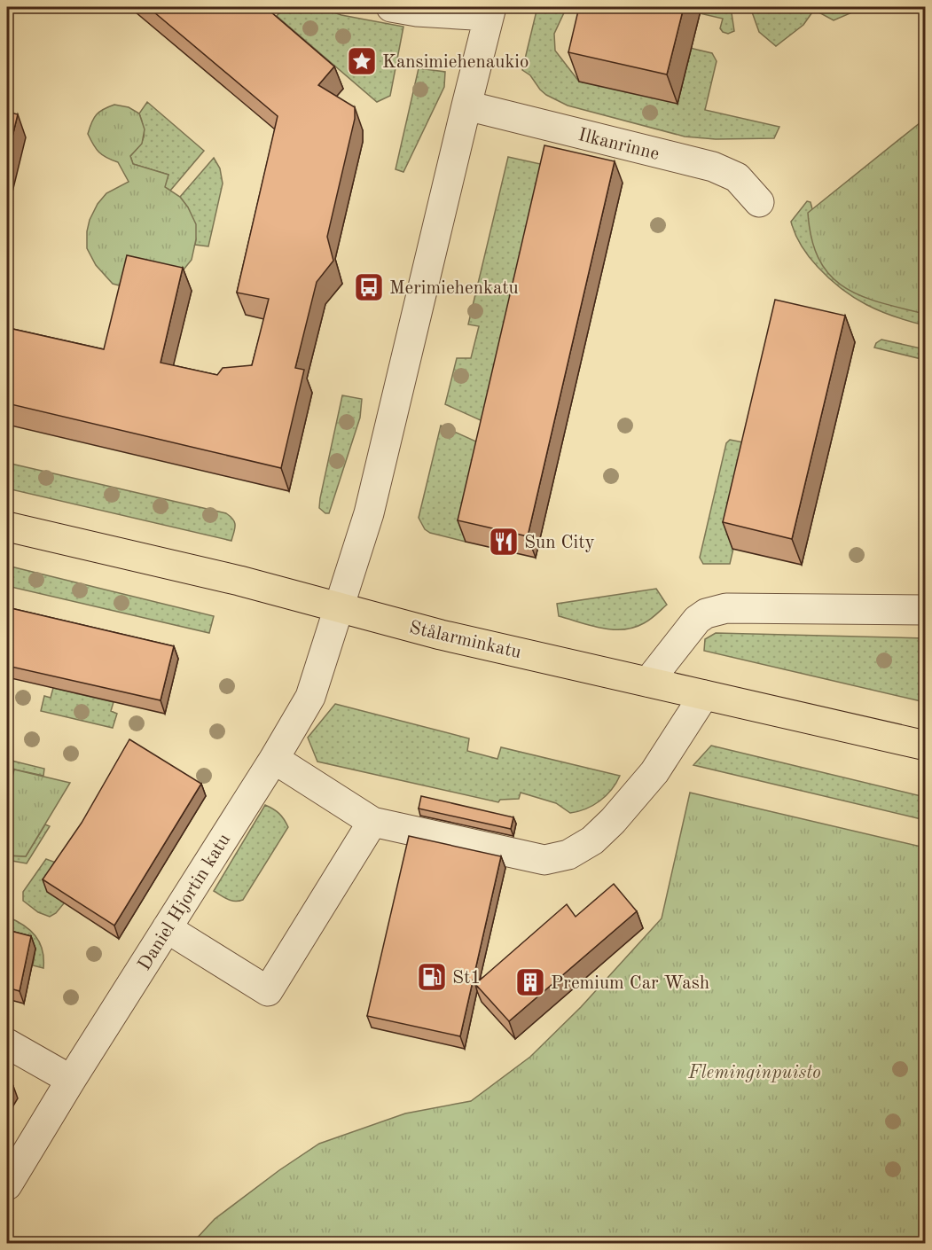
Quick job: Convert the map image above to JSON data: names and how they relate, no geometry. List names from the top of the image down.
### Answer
{
  "streets": {
    "main road": ["Stålarminkatu"],
    "street": ["Ilkanrinne", "Daniel Hjortin katu"]
  },
  "crossings": [
    ["Stålarminkatu", "Daniel Hjortin katu"]
  ],
  "parks": ["Fleminginpuisto"],
  "places": {
    "place": ["Kansimiehenaukio"],
    "bus stop": ["Merimiehenkatu"],
    "restaurant": ["Sun City"],
    "fuel station": ["St1"],
    "building": ["Premium Car Wash"]
  }
}
